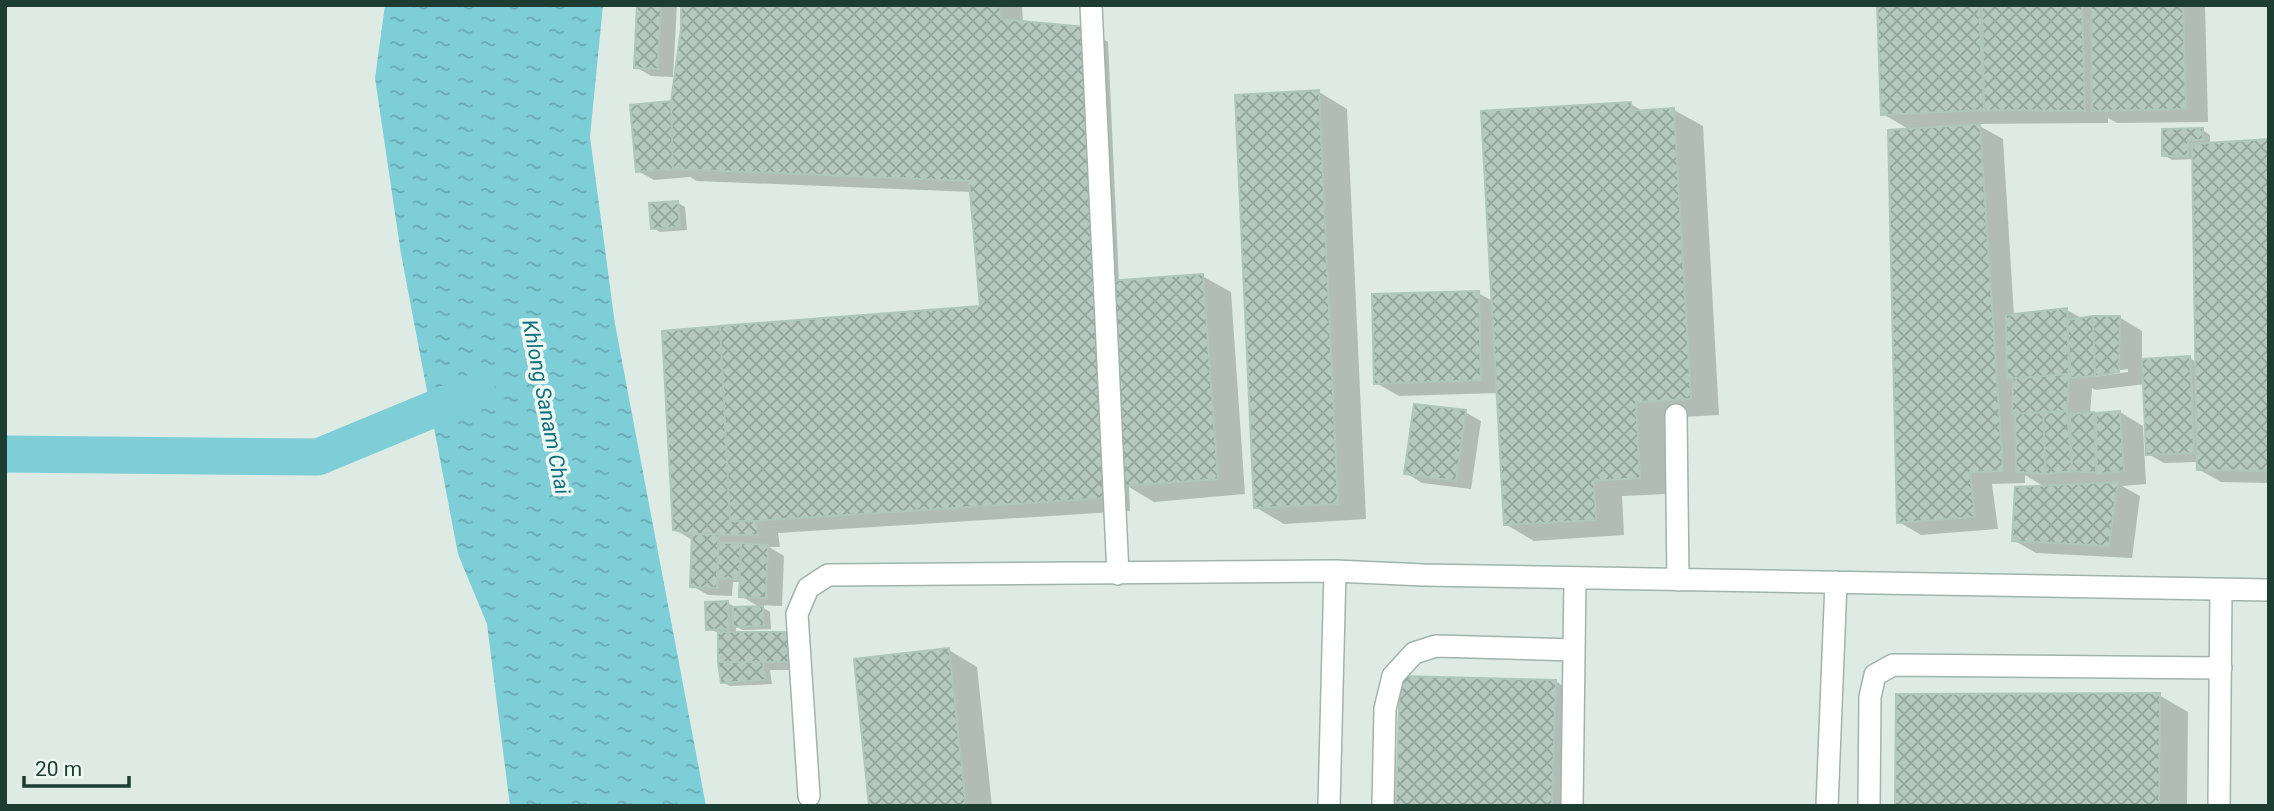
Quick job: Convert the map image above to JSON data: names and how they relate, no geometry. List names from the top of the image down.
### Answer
{
  "water": ["Khlong Sanam Chai"],
  "scale_bar": "20 m"
}
